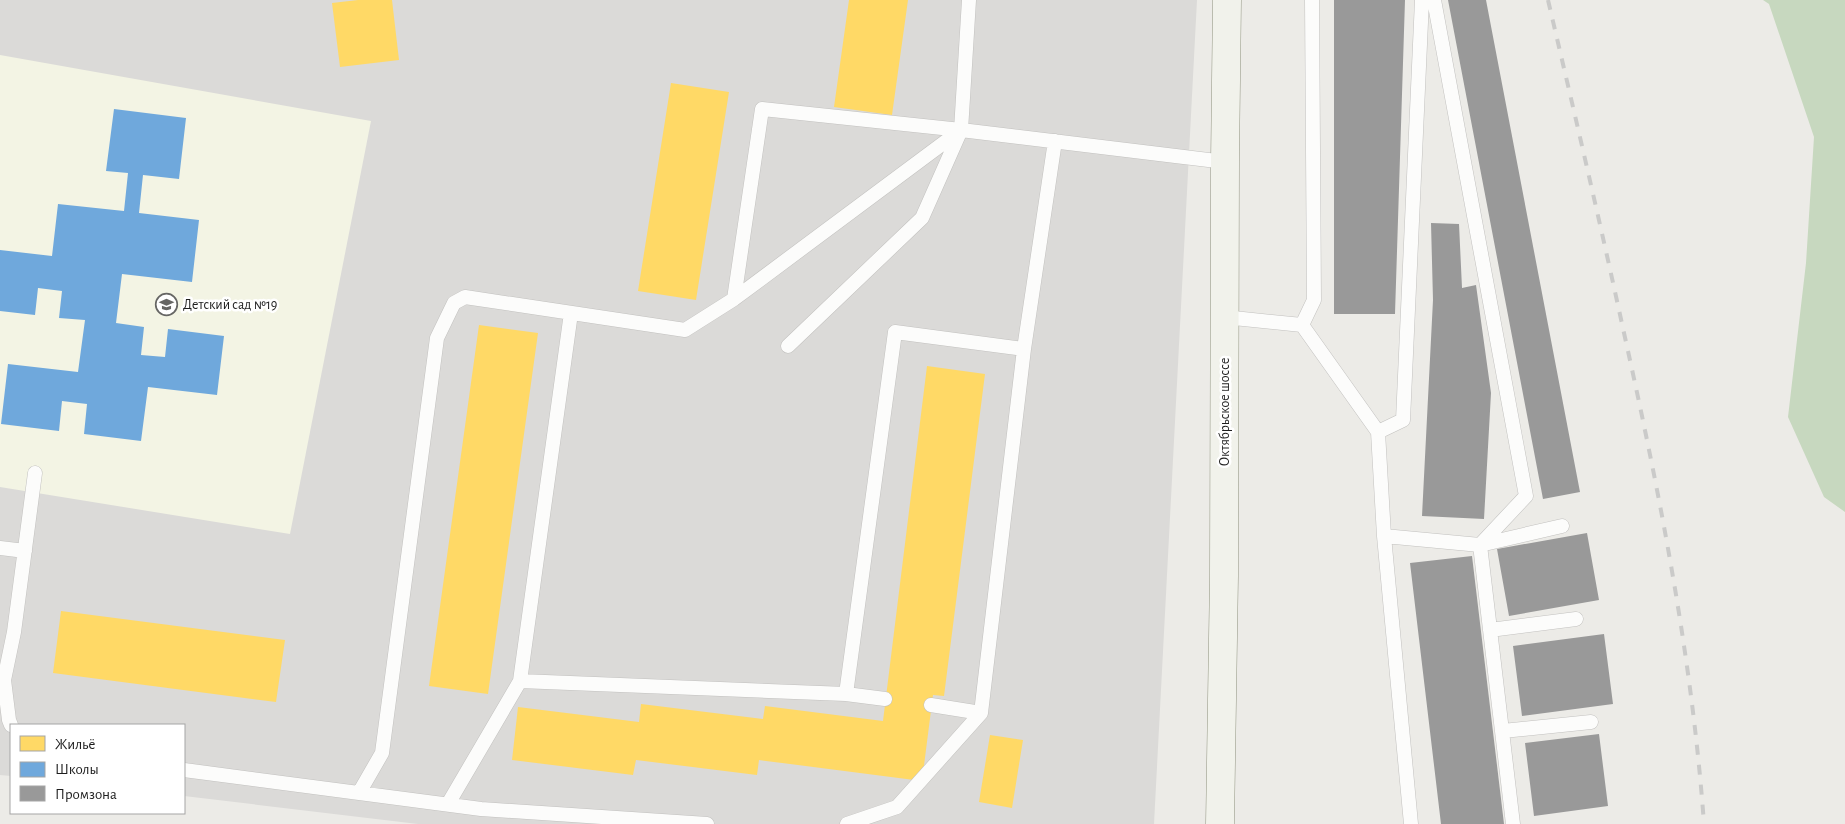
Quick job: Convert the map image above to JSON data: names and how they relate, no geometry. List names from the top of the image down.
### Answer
{
  "streets": {
    "main road": ["Октябрьское шоссе"]
  },
  "places": {
    "school or university": ["Детский сад №19"]
  },
  "legend": ["Жильё", "Школы", "Промзона"]
}
